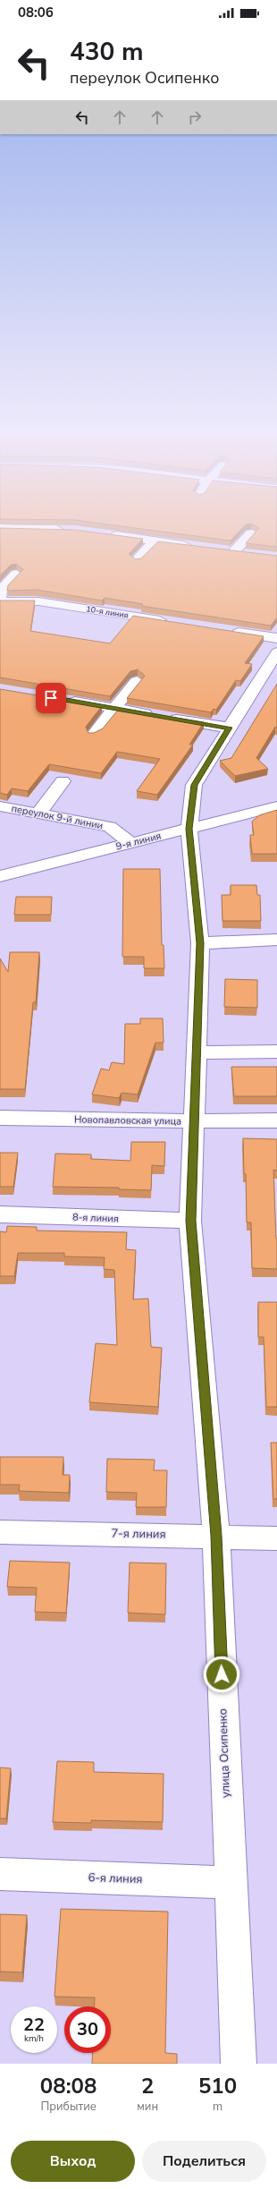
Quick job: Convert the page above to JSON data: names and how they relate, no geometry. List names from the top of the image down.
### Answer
{
  "streets": {
    "street": [
      "10-я линия",
      "переулок 9-й линии",
      "9-я линия",
      "Новопавловская улица",
      "8-я линия",
      "7-я линия",
      "улица Осипенко",
      "6-я линия"
    ]
  },
  "crossings": [
    ["переулок 9-й линии", "9-я линия"],
    ["9-я линия", "улица Осипенко"],
    ["Новопавловская улица", "улица Осипенко"],
    ["8-я линия", "улица Осипенко"],
    ["7-я линия", "улица Осипенко"],
    ["улица Осипенко", "6-я линия"]
  ],
  "page": {
    "status": "08:06",
    "turn": ["430 m", "переулок Осипенко"],
    "speed": "22 km/h",
    "limit": "30",
    "eta": [
      "08:08",
      "Прибытие",
      "2",
      "мин",
      "510",
      "m"
    ],
    "buttons": ["Выход", "Поделиться"]
  }
}
